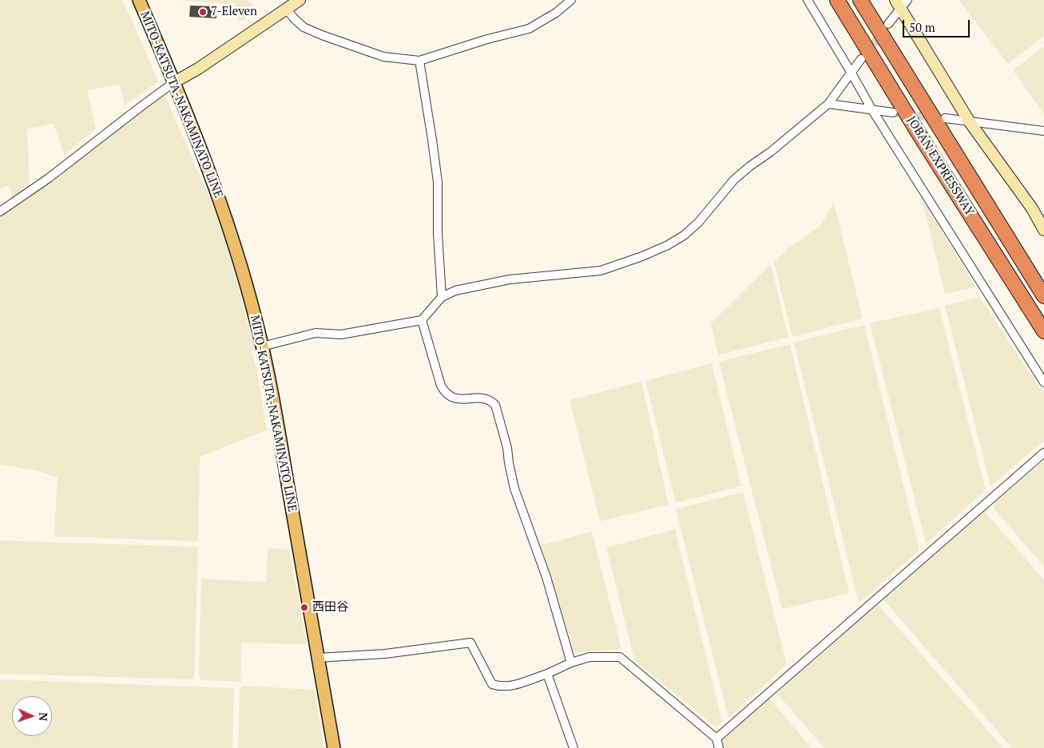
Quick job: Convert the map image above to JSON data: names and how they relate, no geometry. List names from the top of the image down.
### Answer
{
  "streets": {
    "highway": ["JOBAN EXPRESSWAY"],
    "main road": ["MITO-KATSUTA-NAKAMINATO LINE"]
  },
  "places": ["7-Eleven", "西田谷"],
  "scale_bar": "50 m",
  "north": "right"
}
